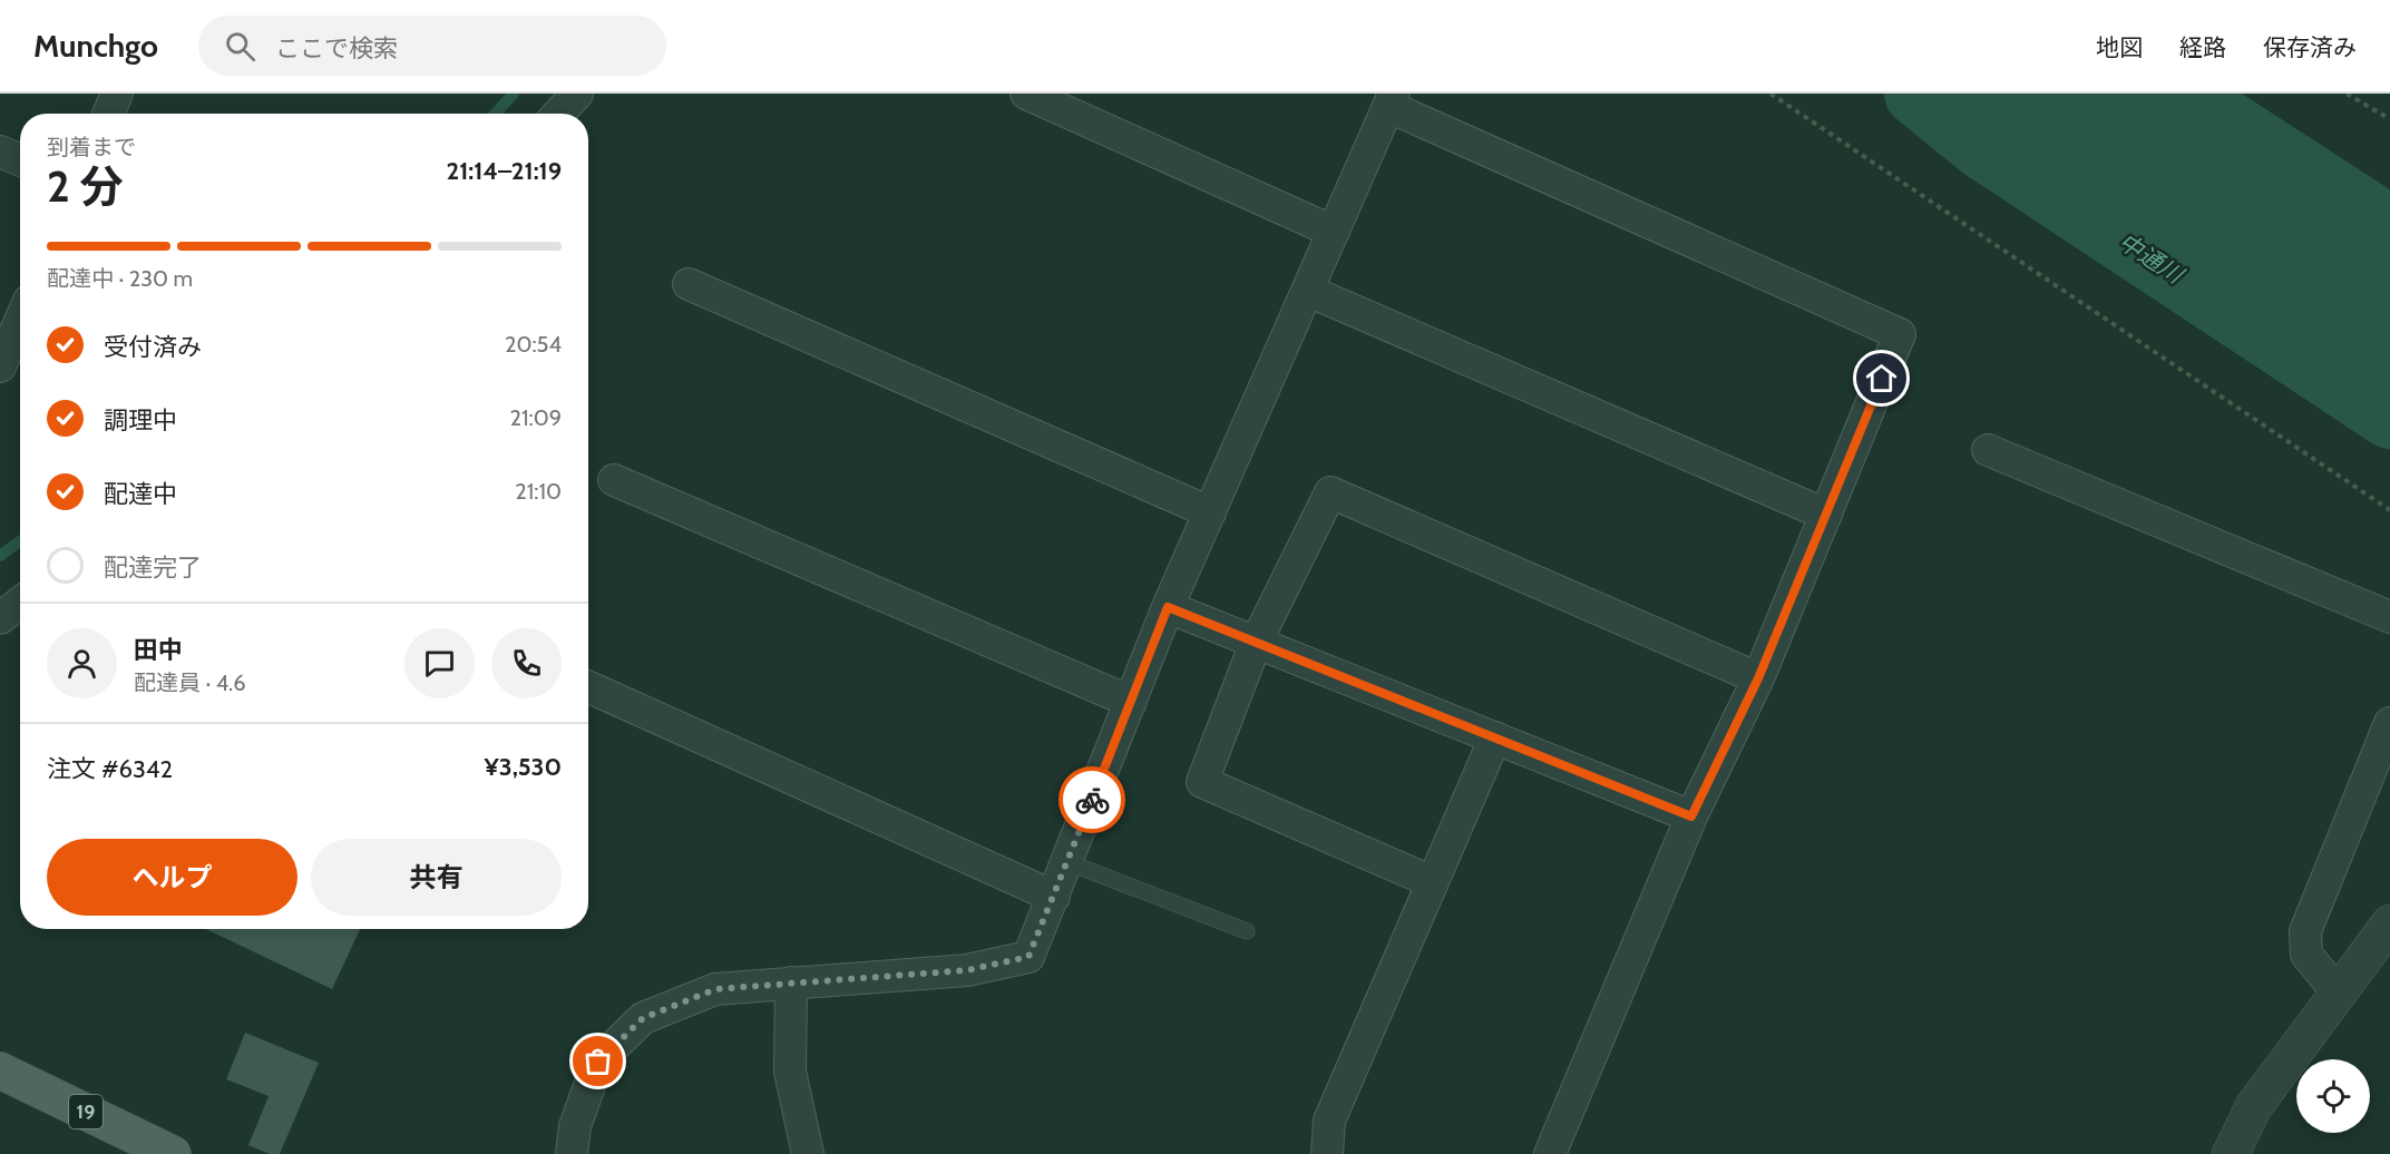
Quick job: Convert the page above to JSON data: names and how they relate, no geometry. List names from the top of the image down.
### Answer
{
  "streets": {
    "main road": ["19"]
  },
  "water": ["中通川"],
  "page": {
    "header": "Munchgo",
    "search": "ここで検索",
    "nav": ["地図", "経路", "保存済み"],
    "heading": ["2 分", "到着まで", "21:14–21:19"],
    "panel": [
      "田中",
      "配達員 · 4.6",
      "注文 #6342",
      "¥3,530"
    ],
    "bar": "配達中 · 230 m",
    "list": [
      ["受付済み", "20:54"],
      ["調理中", "21:09"],
      ["配達中", "21:10"],
      "配達完了"
    ],
    "buttons": ["ヘルプ", "共有"]
  }
}
